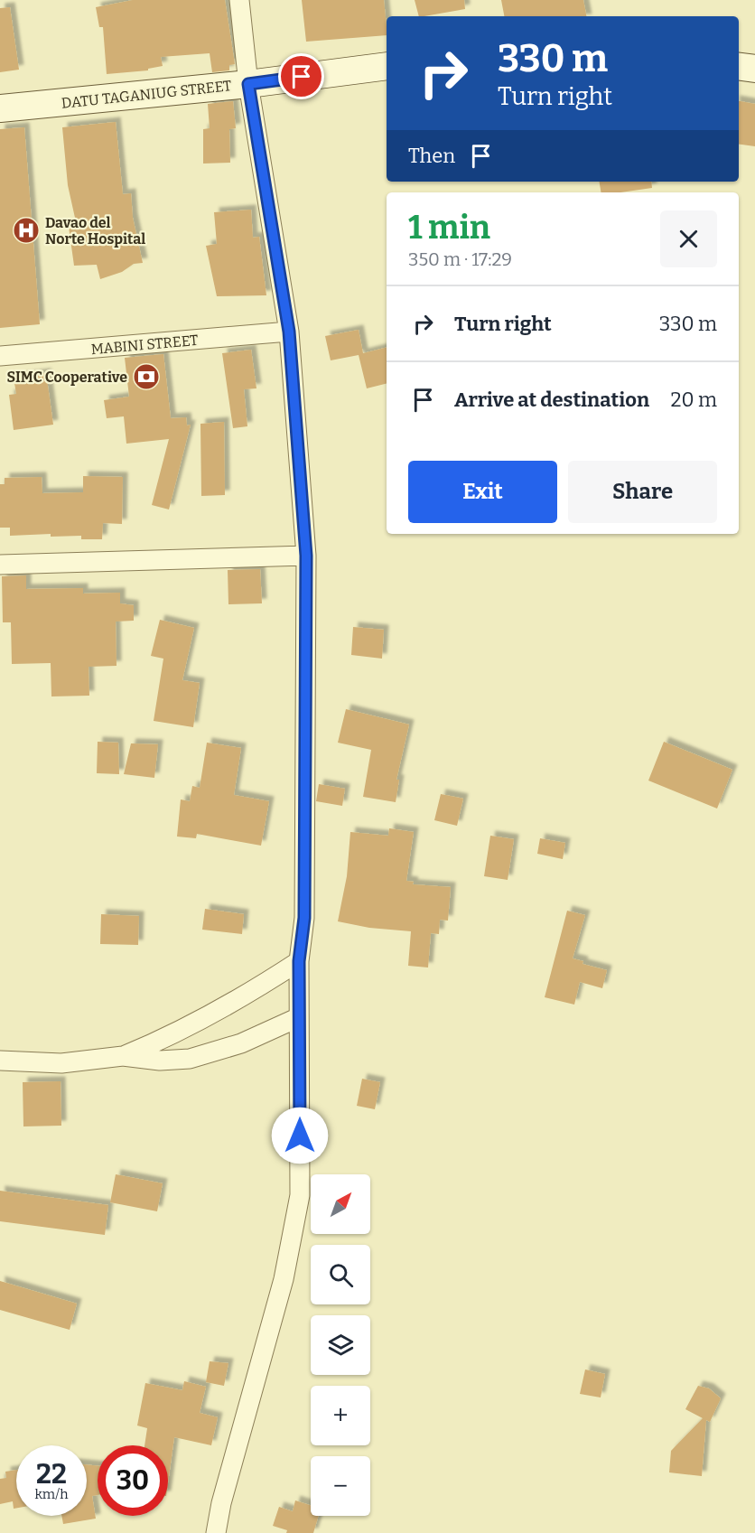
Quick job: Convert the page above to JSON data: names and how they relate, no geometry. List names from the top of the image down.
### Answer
{
  "streets": {
    "main road": ["DATU TAGANIUG STREET"],
    "street": ["MABINI STREET"]
  },
  "places": {
    "hospital": ["Davao del Norte Hospital"],
    "bank": ["SIMC Cooperative"]
  },
  "north": "top right",
  "page": {
    "turn": ["330 m", "Turn right"],
    "then": "Then",
    "heading": ["1 min", "350 m · 17:29"],
    "list": [
      {
        "name": "Turn right",
        "value": "330 m"
      },
      {
        "name": "Arrive at destination",
        "value": "20 m"
      }
    ],
    "buttons": ["Exit", "Share"],
    "map_buttons": ["+", "−"],
    "speed": "22 km/h",
    "limit": "30"
  }
}
